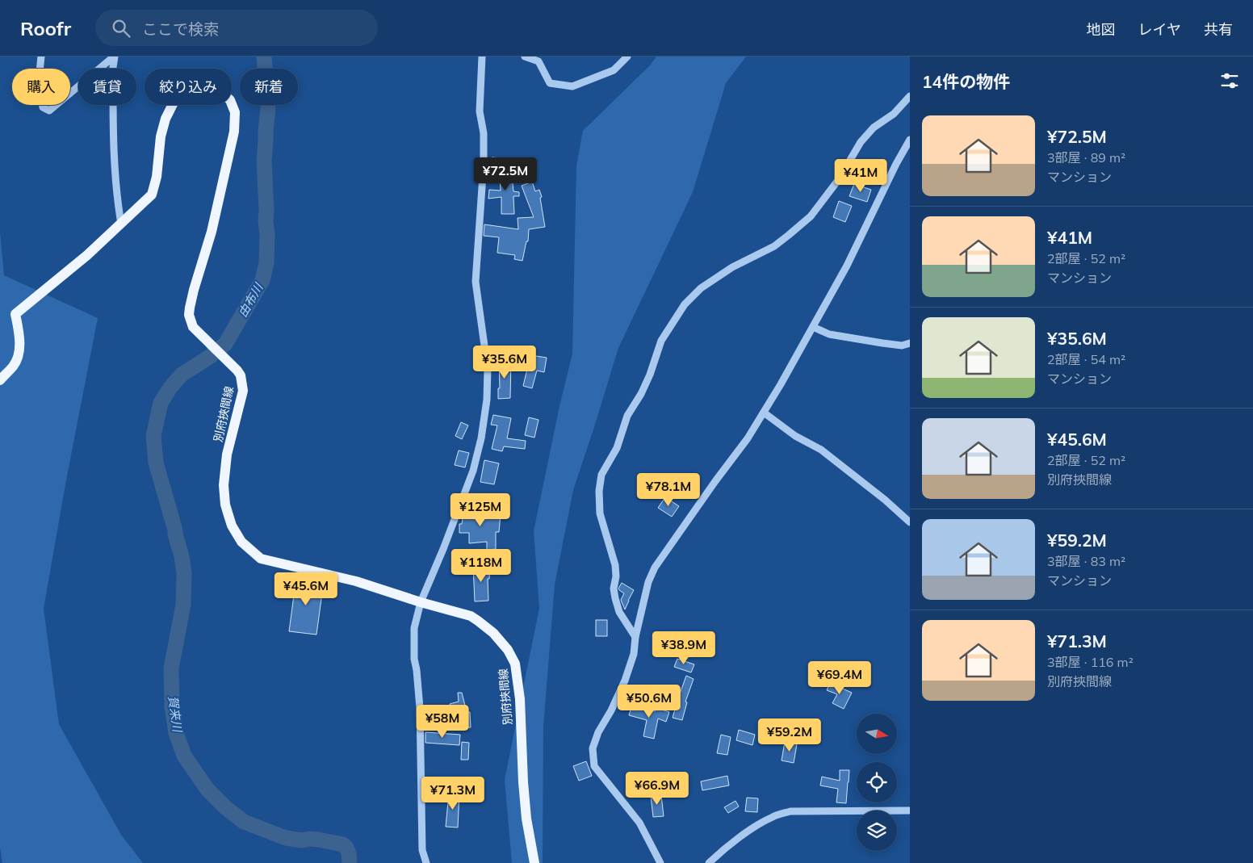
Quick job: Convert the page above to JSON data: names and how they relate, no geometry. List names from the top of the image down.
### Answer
{
  "streets": {
    "main road": ["別府挾間線"]
  },
  "water": ["由布川", "賀来川"],
  "north": "right",
  "page": {
    "header": "Roofr",
    "search": "ここで検索",
    "nav": ["地図", "レイヤ", "共有"],
    "heading": "14件の物件",
    "chip": [
      "購入",
      "賃貸",
      "絞り込み",
      "新着"
    ],
    "list": [
      {
        "name": "¥72.5M",
        "note": "3部屋 · 89 m² · マンション"
      },
      {
        "name": "¥41M",
        "note": "2部屋 · 52 m² · マンション"
      },
      {
        "name": "¥35.6M",
        "note": "2部屋 · 54 m² · マンション"
      },
      {
        "name": "¥45.6M",
        "note": "2部屋 · 52 m² · 別府挾間線"
      },
      {
        "name": "¥59.2M",
        "note": "3部屋 · 83 m² · マンション"
      },
      {
        "name": "¥71.3M",
        "note": "3部屋 · 116 m² · 別府挾間線"
      }
    ],
    "price": [
      "¥72.5M",
      "¥41M",
      "¥35.6M",
      "¥78.1M",
      "¥125M",
      "¥118M",
      "¥45.6M",
      "¥38.9M",
      "¥69.4M",
      "¥50.6M",
      "¥58M",
      "¥59.2M",
      "¥66.9M",
      "¥71.3M"
    ]
  }
}
